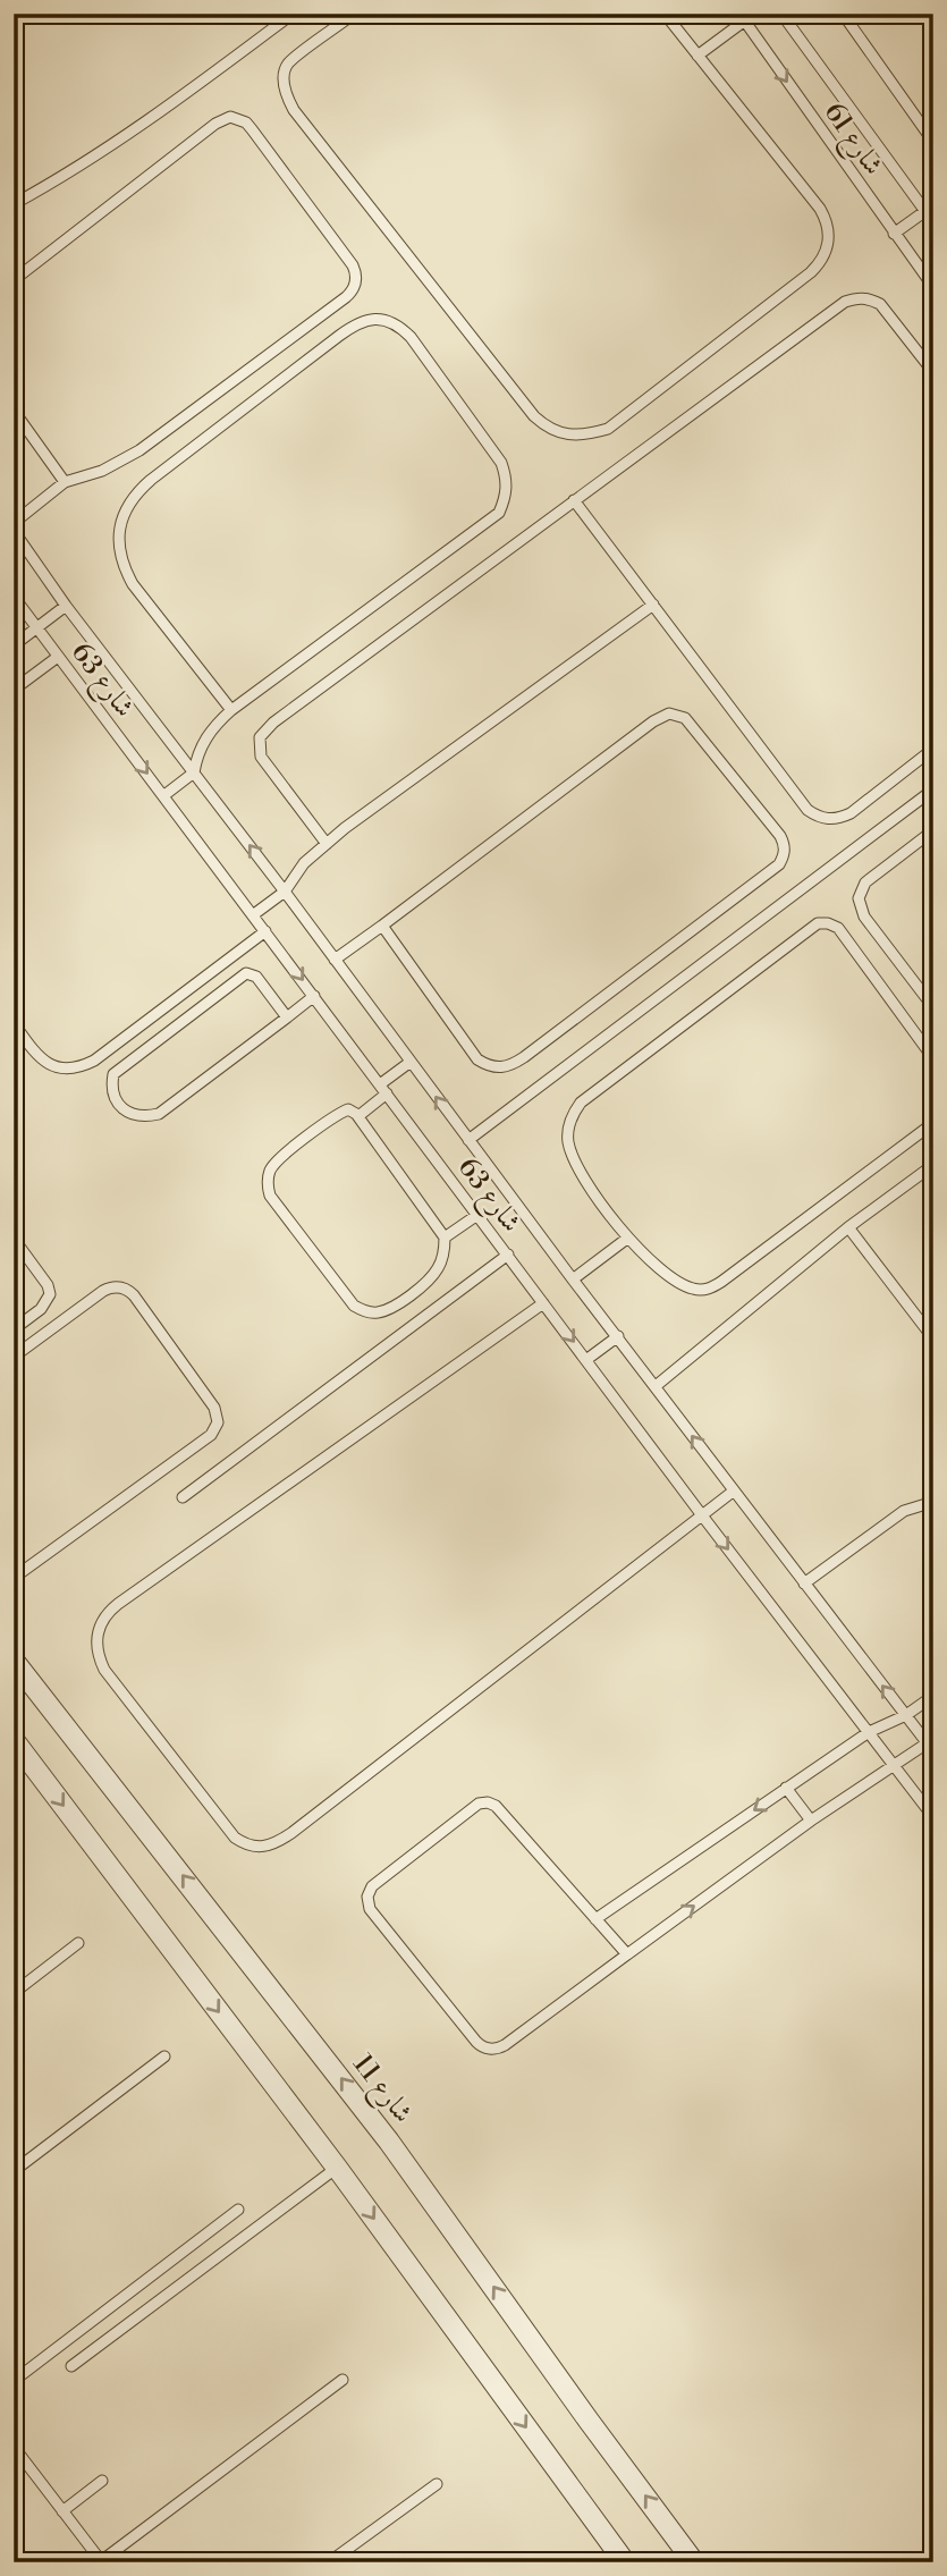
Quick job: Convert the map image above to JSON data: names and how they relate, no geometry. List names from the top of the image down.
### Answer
{
  "streets": {
    "street": ["شارع 11"],
    "lane": ["شارع 61", "شارع 63"]
  }
}
